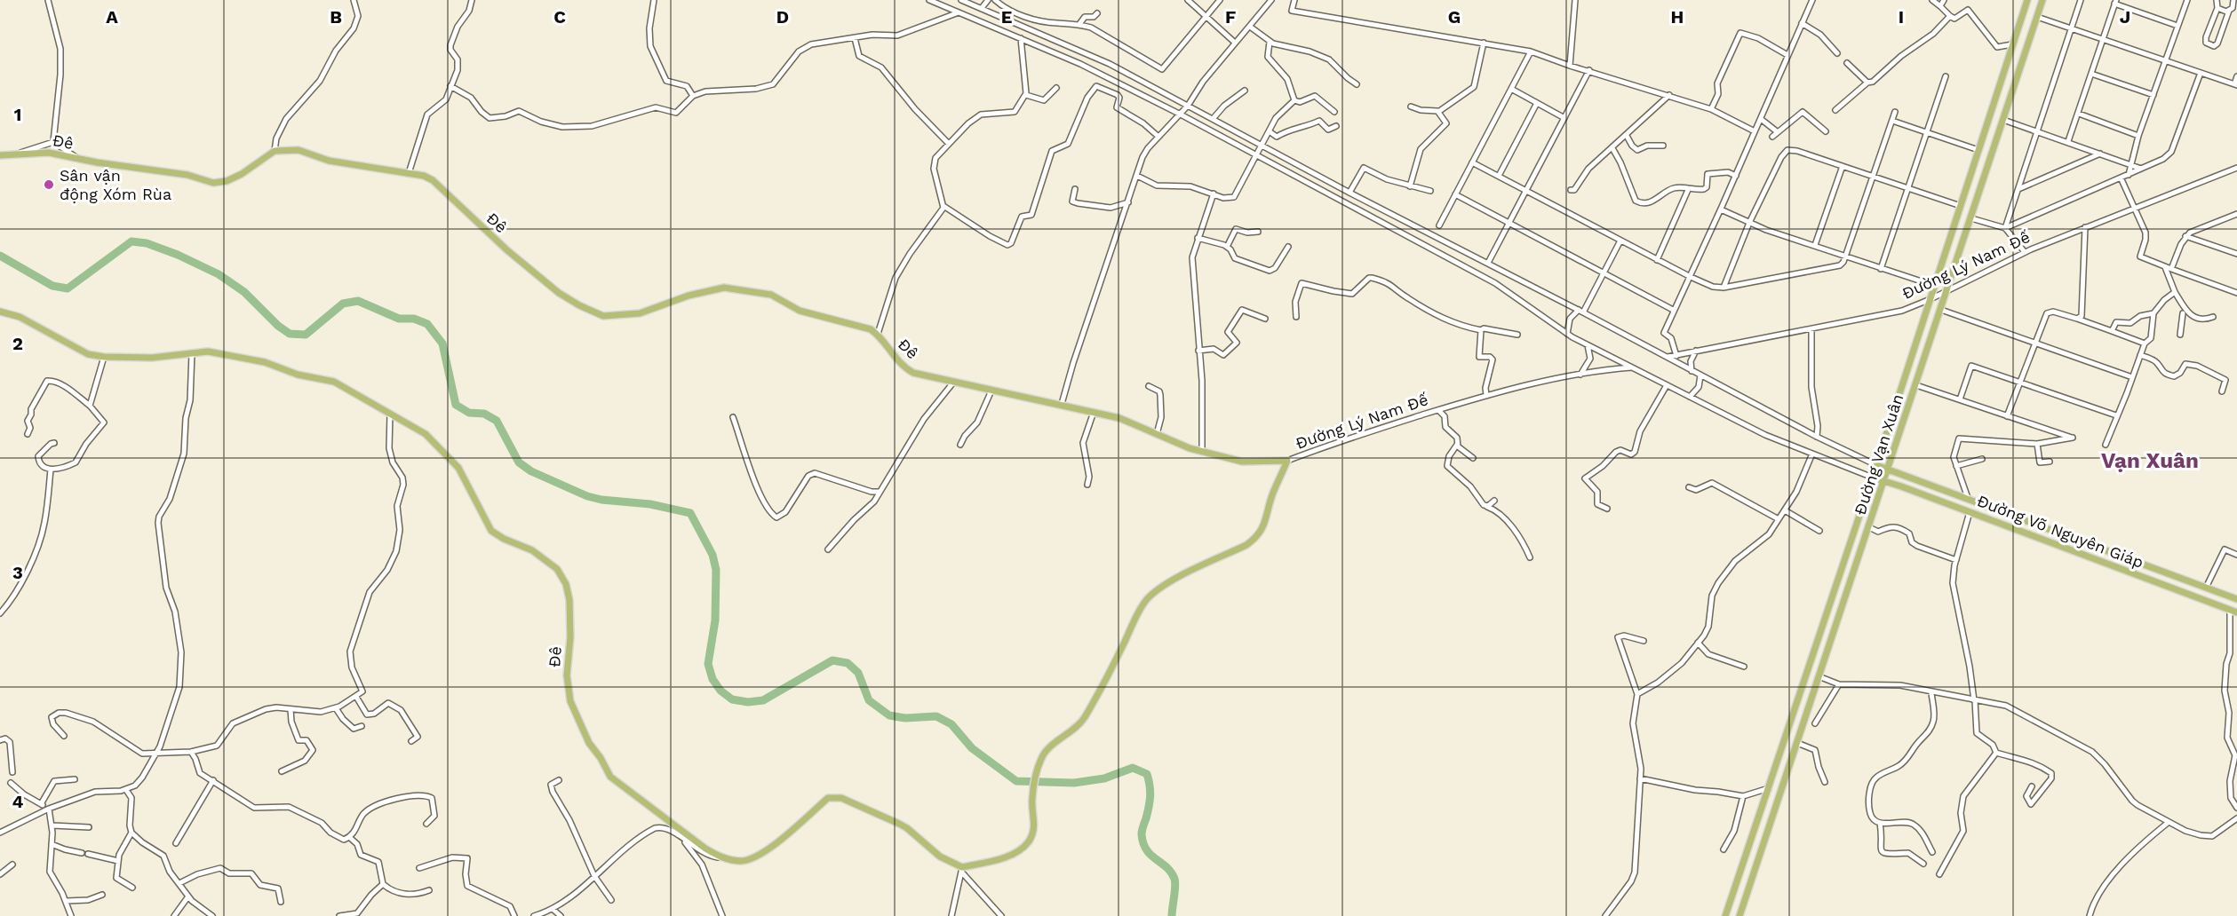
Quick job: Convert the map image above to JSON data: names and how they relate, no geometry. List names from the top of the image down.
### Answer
{
  "streets": {
    "main road": [
      "Đê",
      "Đường Lý Nam Đế",
      "Đường Vạn Xuân",
      "Đường Võ Nguyên Giáp"
    ]
  },
  "crossings": [
    ["Đê", "Đường Lý Nam Đế"],
    ["Đường Lý Nam Đế", "Đường Vạn Xuân"],
    ["Đường Vạn Xuân", "Đường Võ Nguyên Giáp"]
  ],
  "districts": ["Vạn Xuân"],
  "places": ["Sân vận động Xóm Rùa"],
  "grid": {
    "columns": [
      "A",
      "B",
      "C",
      "D",
      "E",
      "F",
      "G",
      "H",
      "I",
      "J"
    ],
    "rows": [
      "1",
      "2",
      "3",
      "4"
    ]
  }
}
